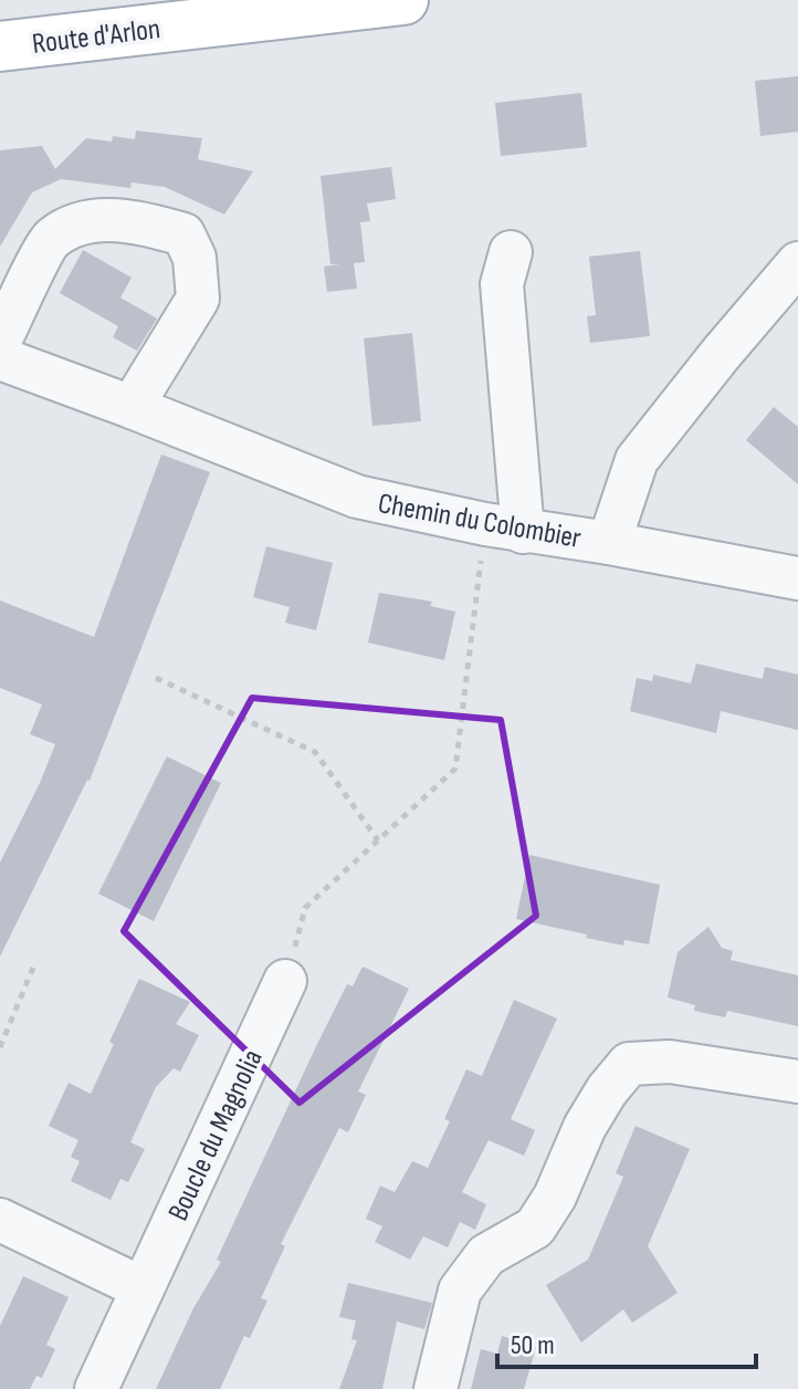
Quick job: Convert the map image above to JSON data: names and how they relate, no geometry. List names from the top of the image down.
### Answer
{
  "streets": {
    "main road": ["Route d'Arlon"],
    "street": ["Chemin du Colombier", "Boucle du Magnolia"]
  },
  "scale_bar": "50 m"
}
